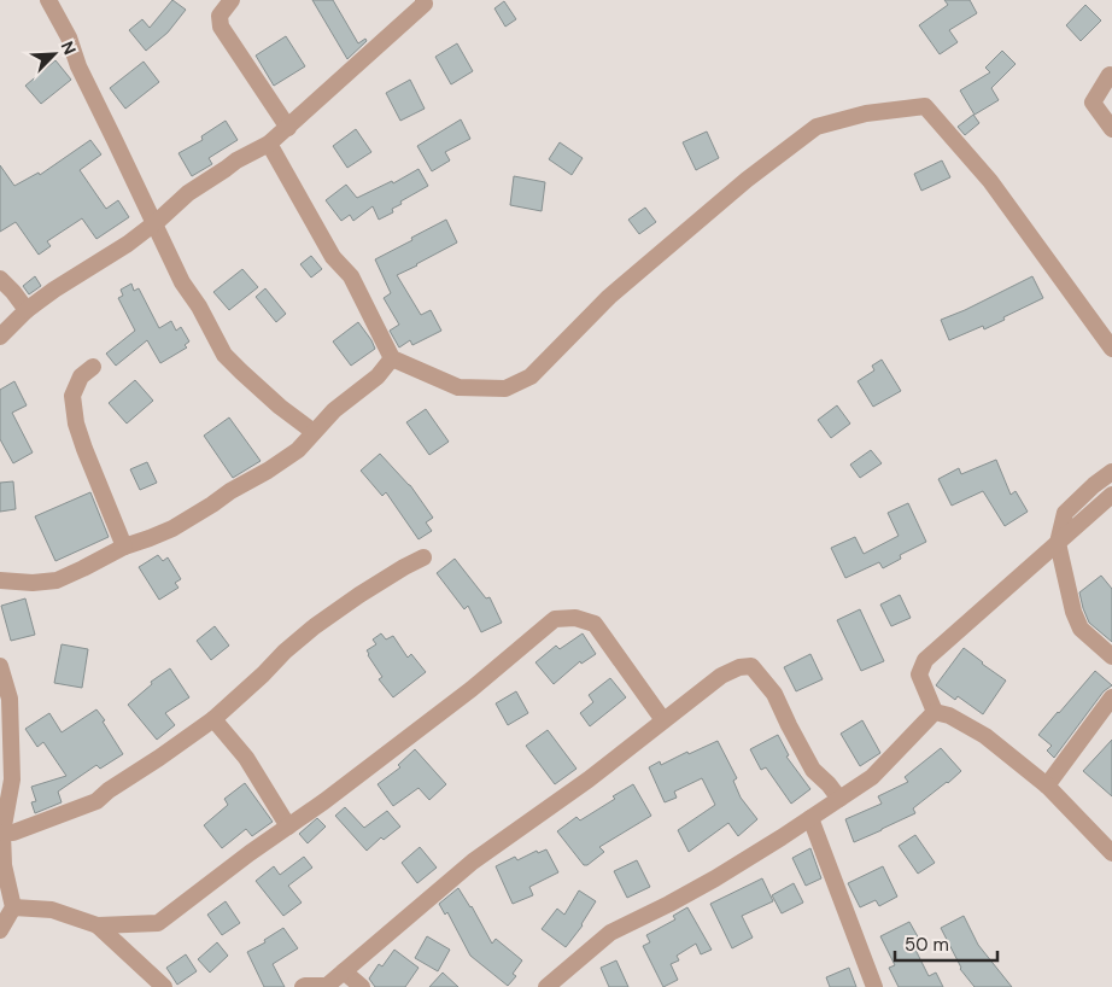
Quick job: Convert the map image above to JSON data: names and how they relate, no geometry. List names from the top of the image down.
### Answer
{
  "scale_bar": "50 m",
  "north": "top right"
}
